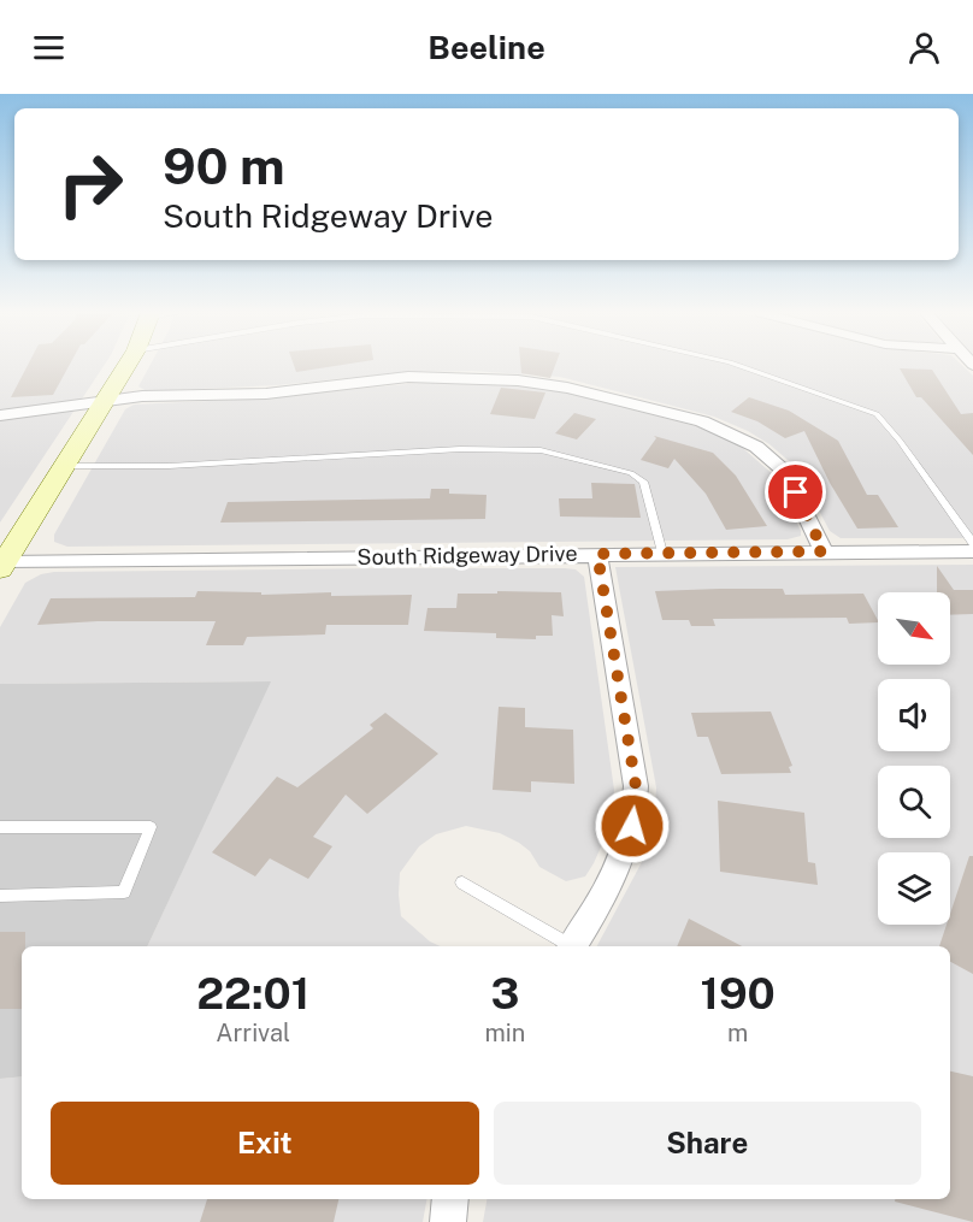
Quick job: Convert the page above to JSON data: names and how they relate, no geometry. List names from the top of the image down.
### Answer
{
  "streets": {
    "street": ["South Ridgeway Drive"]
  },
  "north": "bottom right",
  "page": {
    "header": "Beeline",
    "turn": ["90 m", "South Ridgeway Drive"],
    "eta": [
      "22:01",
      "Arrival",
      "3",
      "min",
      "190",
      "m"
    ],
    "buttons": ["Exit", "Share"]
  }
}
